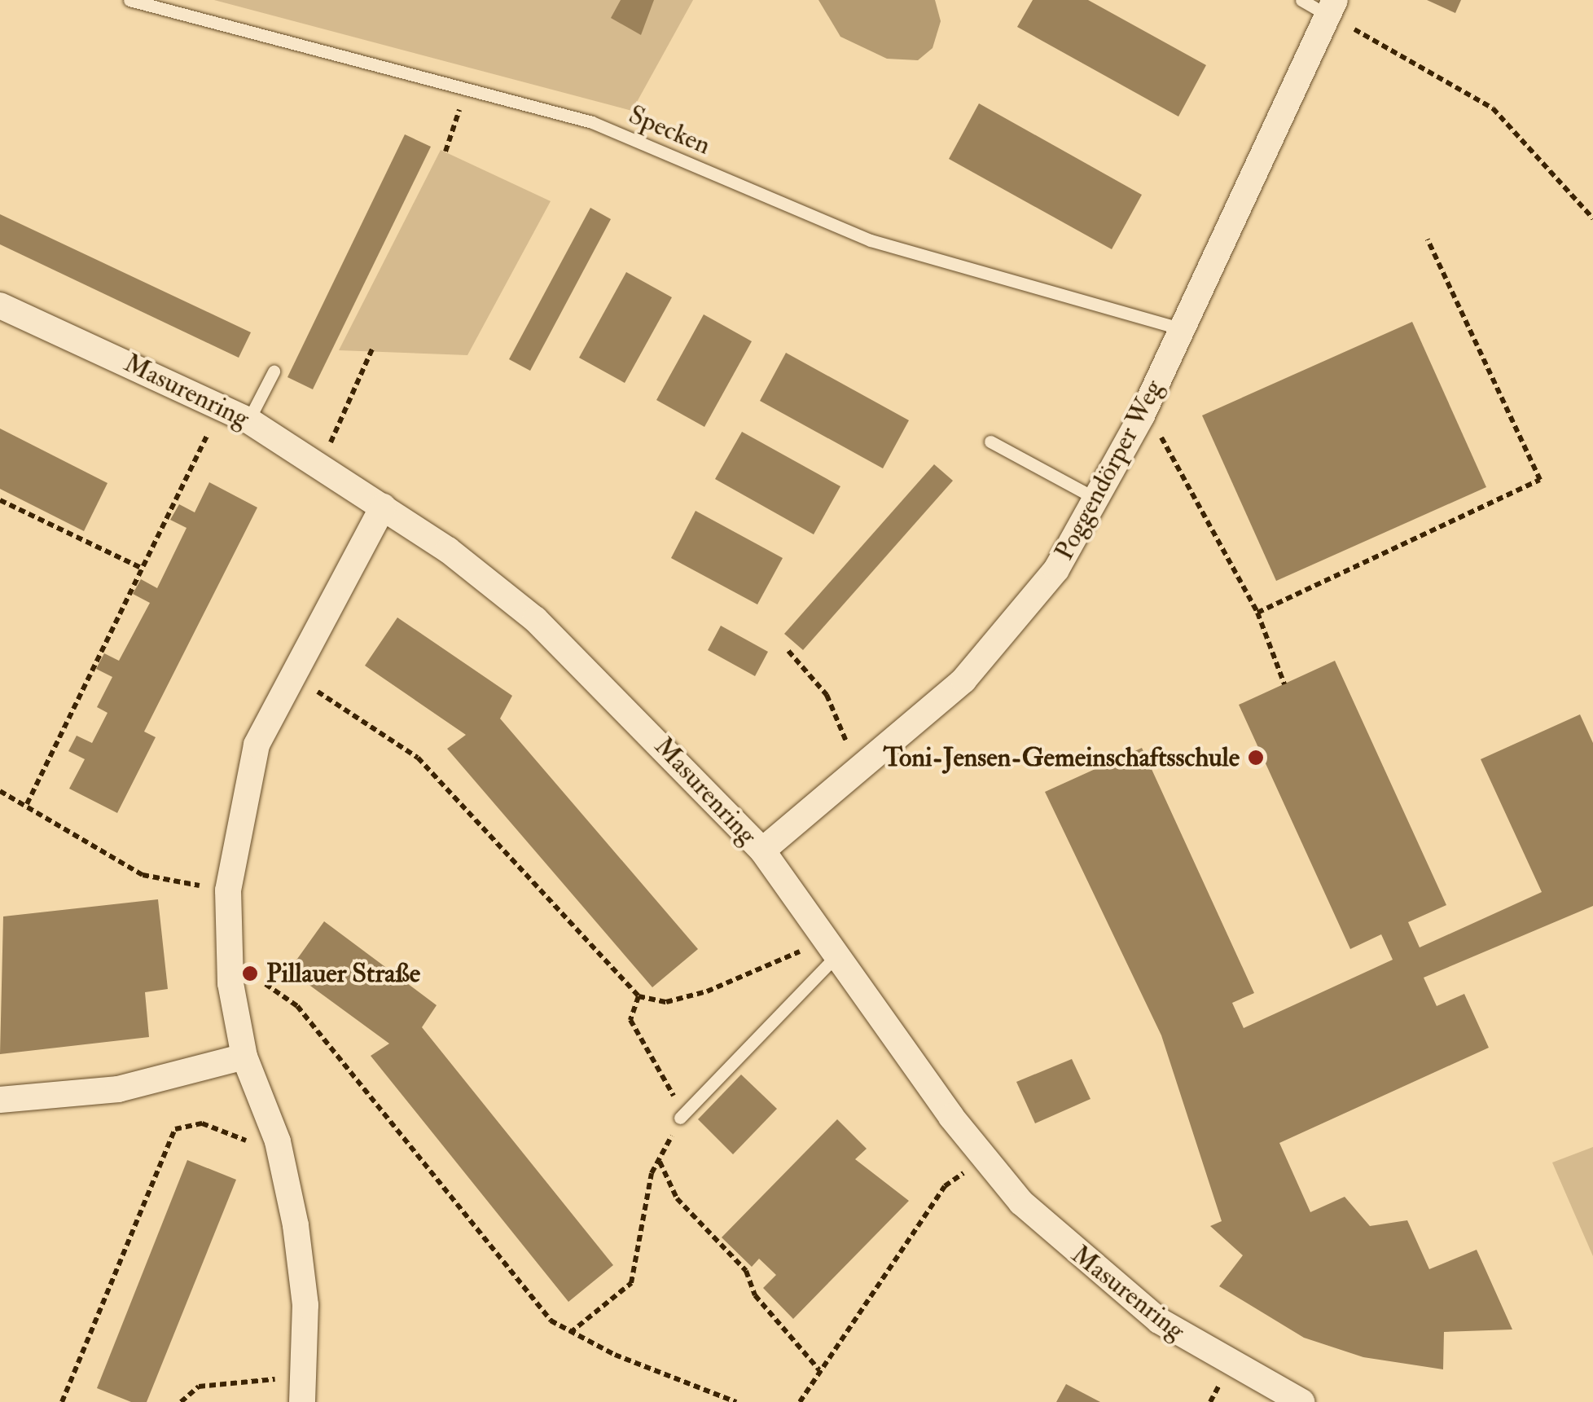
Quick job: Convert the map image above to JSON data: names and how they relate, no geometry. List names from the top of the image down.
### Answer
{
  "streets": {
    "street": ["Masurenring", "Poggendörper Weg"],
    "lane": ["Specken"]
  },
  "crossings": [
    ["Specken", "Poggendörper Weg"],
    ["Masurenring", "Poggendörper Weg"]
  ],
  "places": ["Toni-Jensen-Gemeinschaftsschule", "Pillauer Straße"]
}
